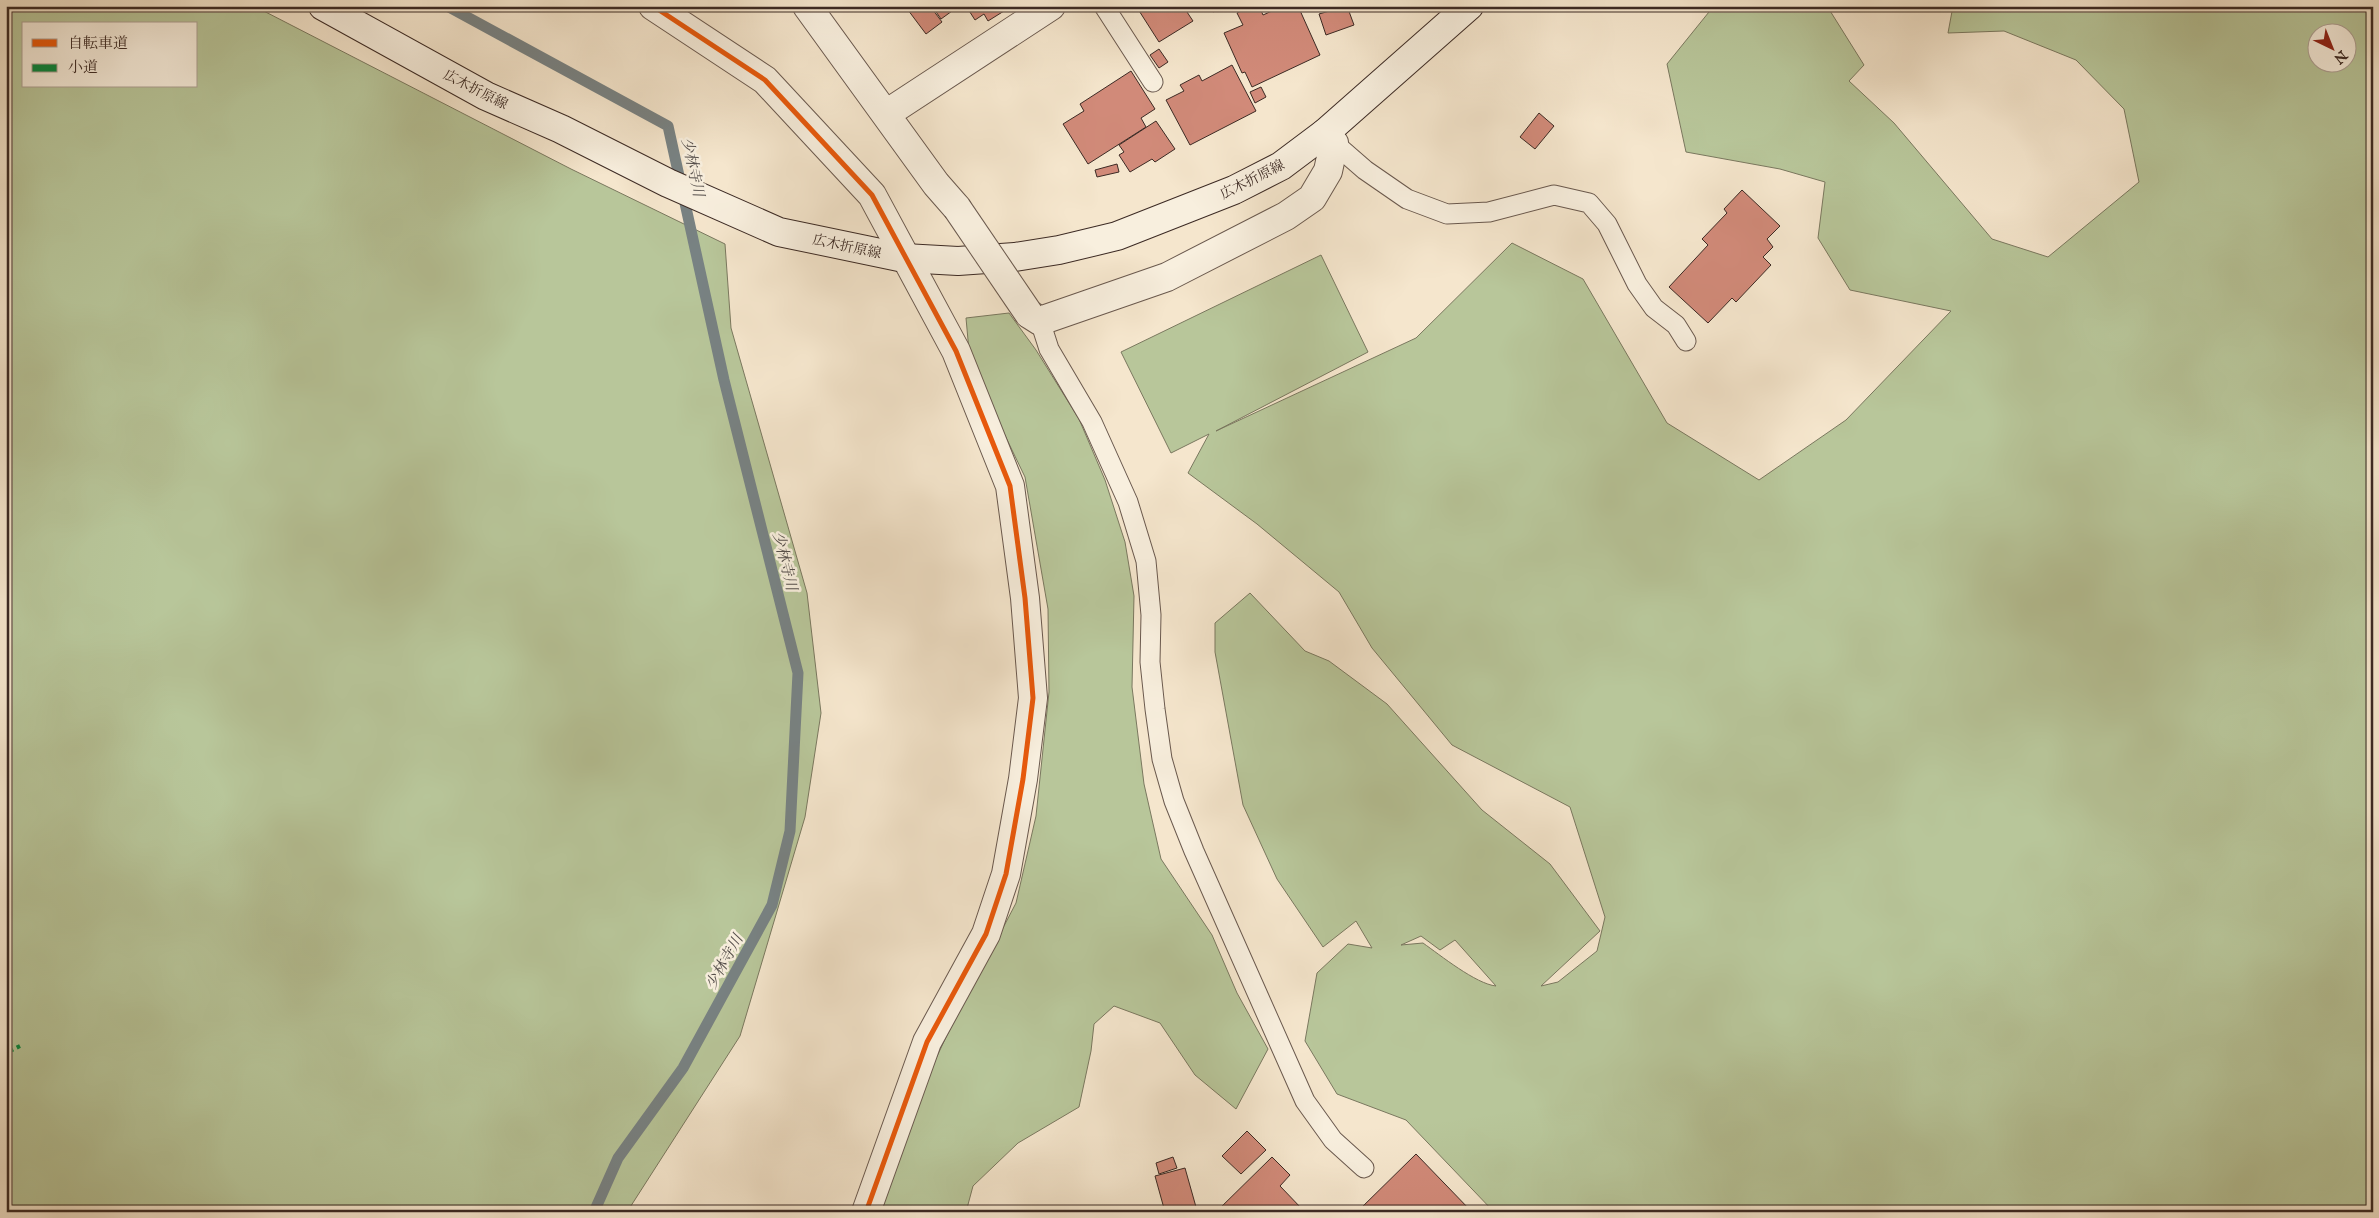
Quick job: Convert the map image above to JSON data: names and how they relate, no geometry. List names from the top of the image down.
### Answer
{
  "streets": {
    "street": ["広木折原線"]
  },
  "water": ["少林寺川"],
  "legend": ["自転車道", "小道"],
  "north": "bottom right"
}
